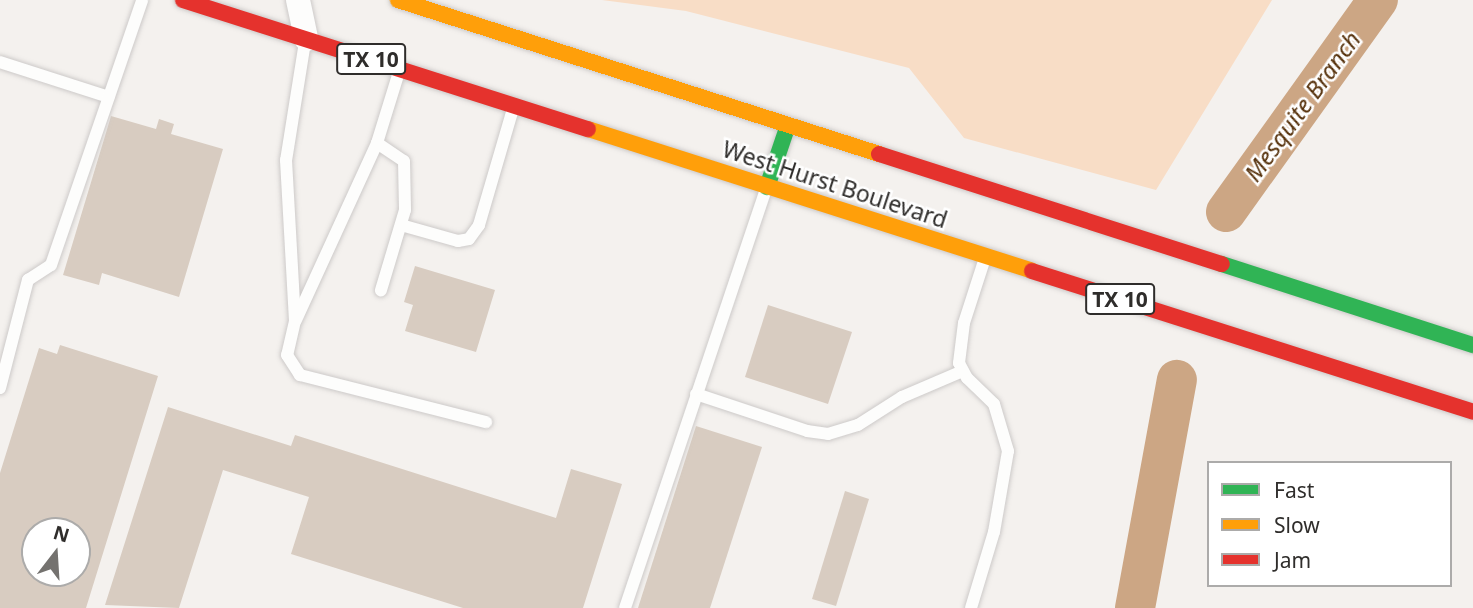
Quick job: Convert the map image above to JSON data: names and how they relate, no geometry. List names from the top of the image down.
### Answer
{
  "streets": {
    "main road": ["TX 10", "West Hurst Boulevard"]
  },
  "water": ["Mesquite Branch"],
  "legend": ["Fast", "Slow", "Jam"],
  "north": "top"
}
